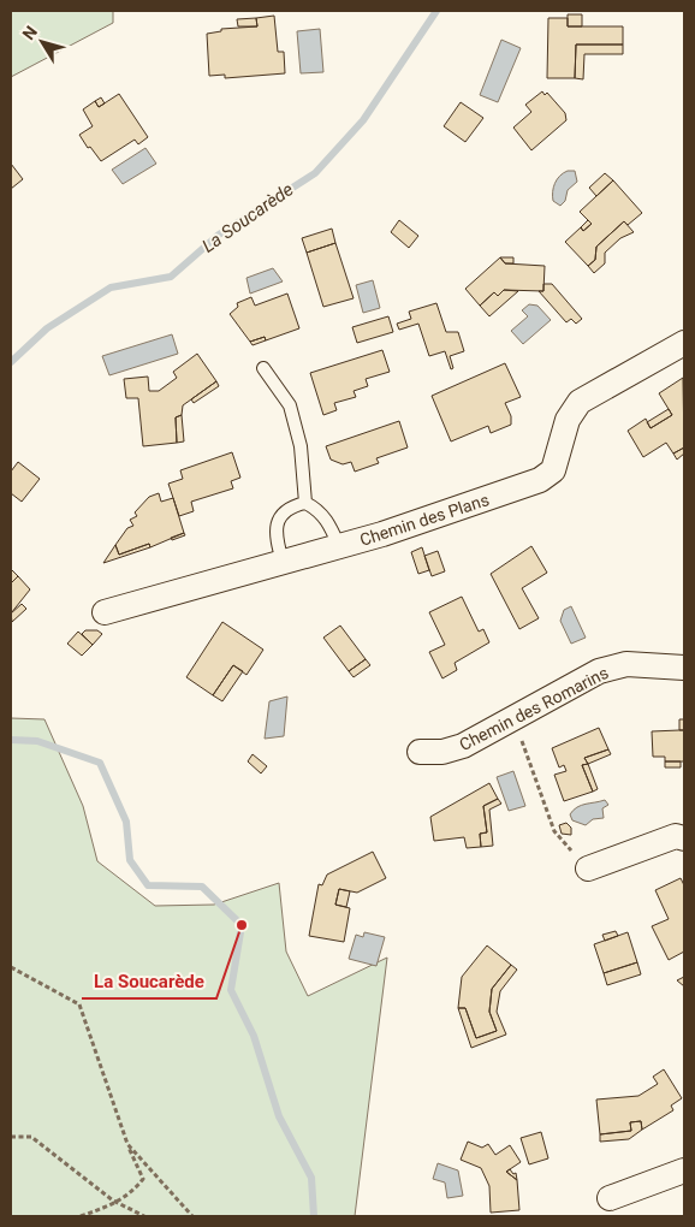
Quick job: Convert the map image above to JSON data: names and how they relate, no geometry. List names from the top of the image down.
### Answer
{
  "streets": {
    "street": ["Chemin des Plans", "Chemin des Romarins"]
  },
  "water": ["La Soucarède"],
  "places": ["La Soucarède"],
  "north": "top left"
}
